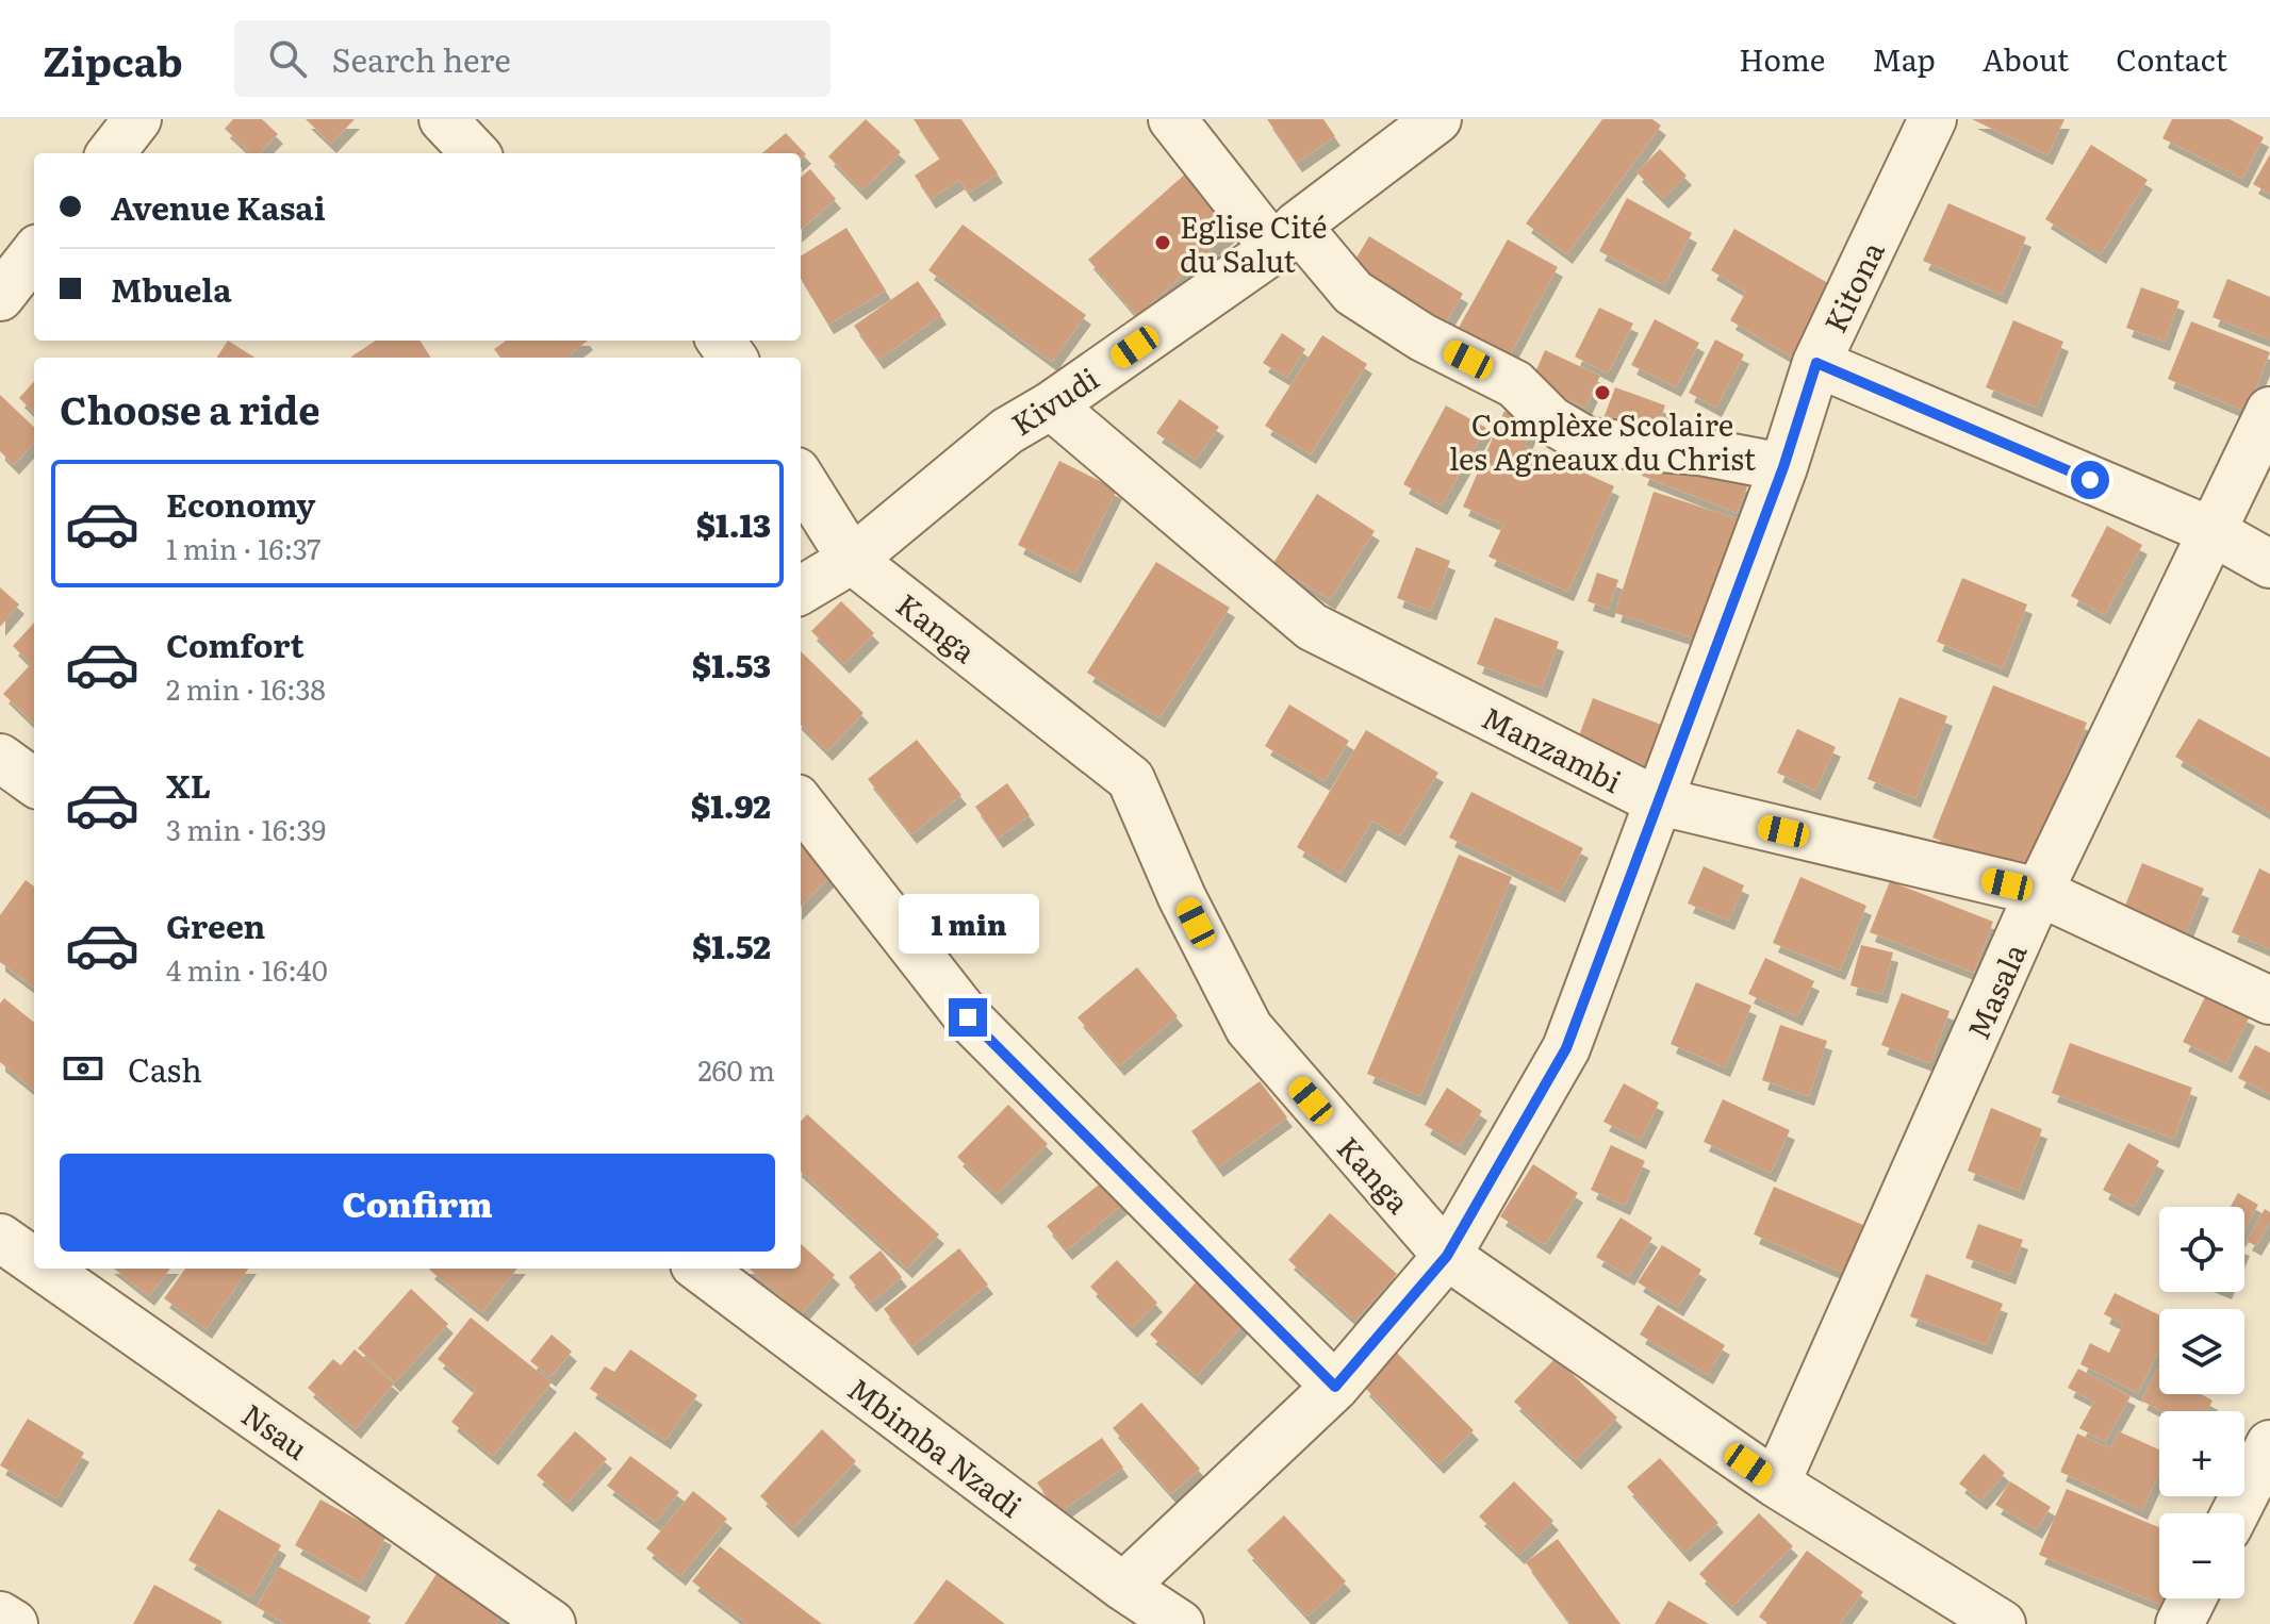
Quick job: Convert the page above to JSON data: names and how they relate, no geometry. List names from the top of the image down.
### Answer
{
  "streets": {
    "street": [
      "Kitona",
      "Kivudi",
      "Kanga",
      "Manzambi",
      "Masala",
      "Nsau",
      "Mbimba Nzadi"
    ]
  },
  "crossings": [
    ["Kitona", "Kanga"],
    ["Kitona", "Manzambi"],
    ["Kitona", "Mbimba Nzadi"],
    ["Kivudi", "Kanga"],
    ["Kivudi", "Manzambi"],
    ["Kanga", "Masala"],
    ["Manzambi", "Masala"]
  ],
  "places": ["Eglise Cité du Salut", "Complèxe Scolaire les Agneaux du Christ"],
  "page": {
    "header": "Zipcab",
    "search": "Search here",
    "nav": [
      "Home",
      "Map",
      "About",
      "Contact"
    ],
    "banner": ["Avenue Kasai", "Mbuela"],
    "heading": "Choose a ride",
    "list": [
      {
        "name": "Economy",
        "note": "1 min · 16:37",
        "value": "$1.13"
      },
      {
        "name": "Comfort",
        "note": "2 min · 16:38",
        "value": "$1.53"
      },
      {
        "name": "XL",
        "note": "3 min · 16:39",
        "value": "$1.92"
      },
      {
        "name": "Green",
        "note": "4 min · 16:40",
        "value": "$1.52"
      }
    ],
    "bubble": "1 min",
    "pay": ["Cash", "260 m"],
    "buttons": "Confirm",
    "map_buttons": ["+", "−"]
  }
}
